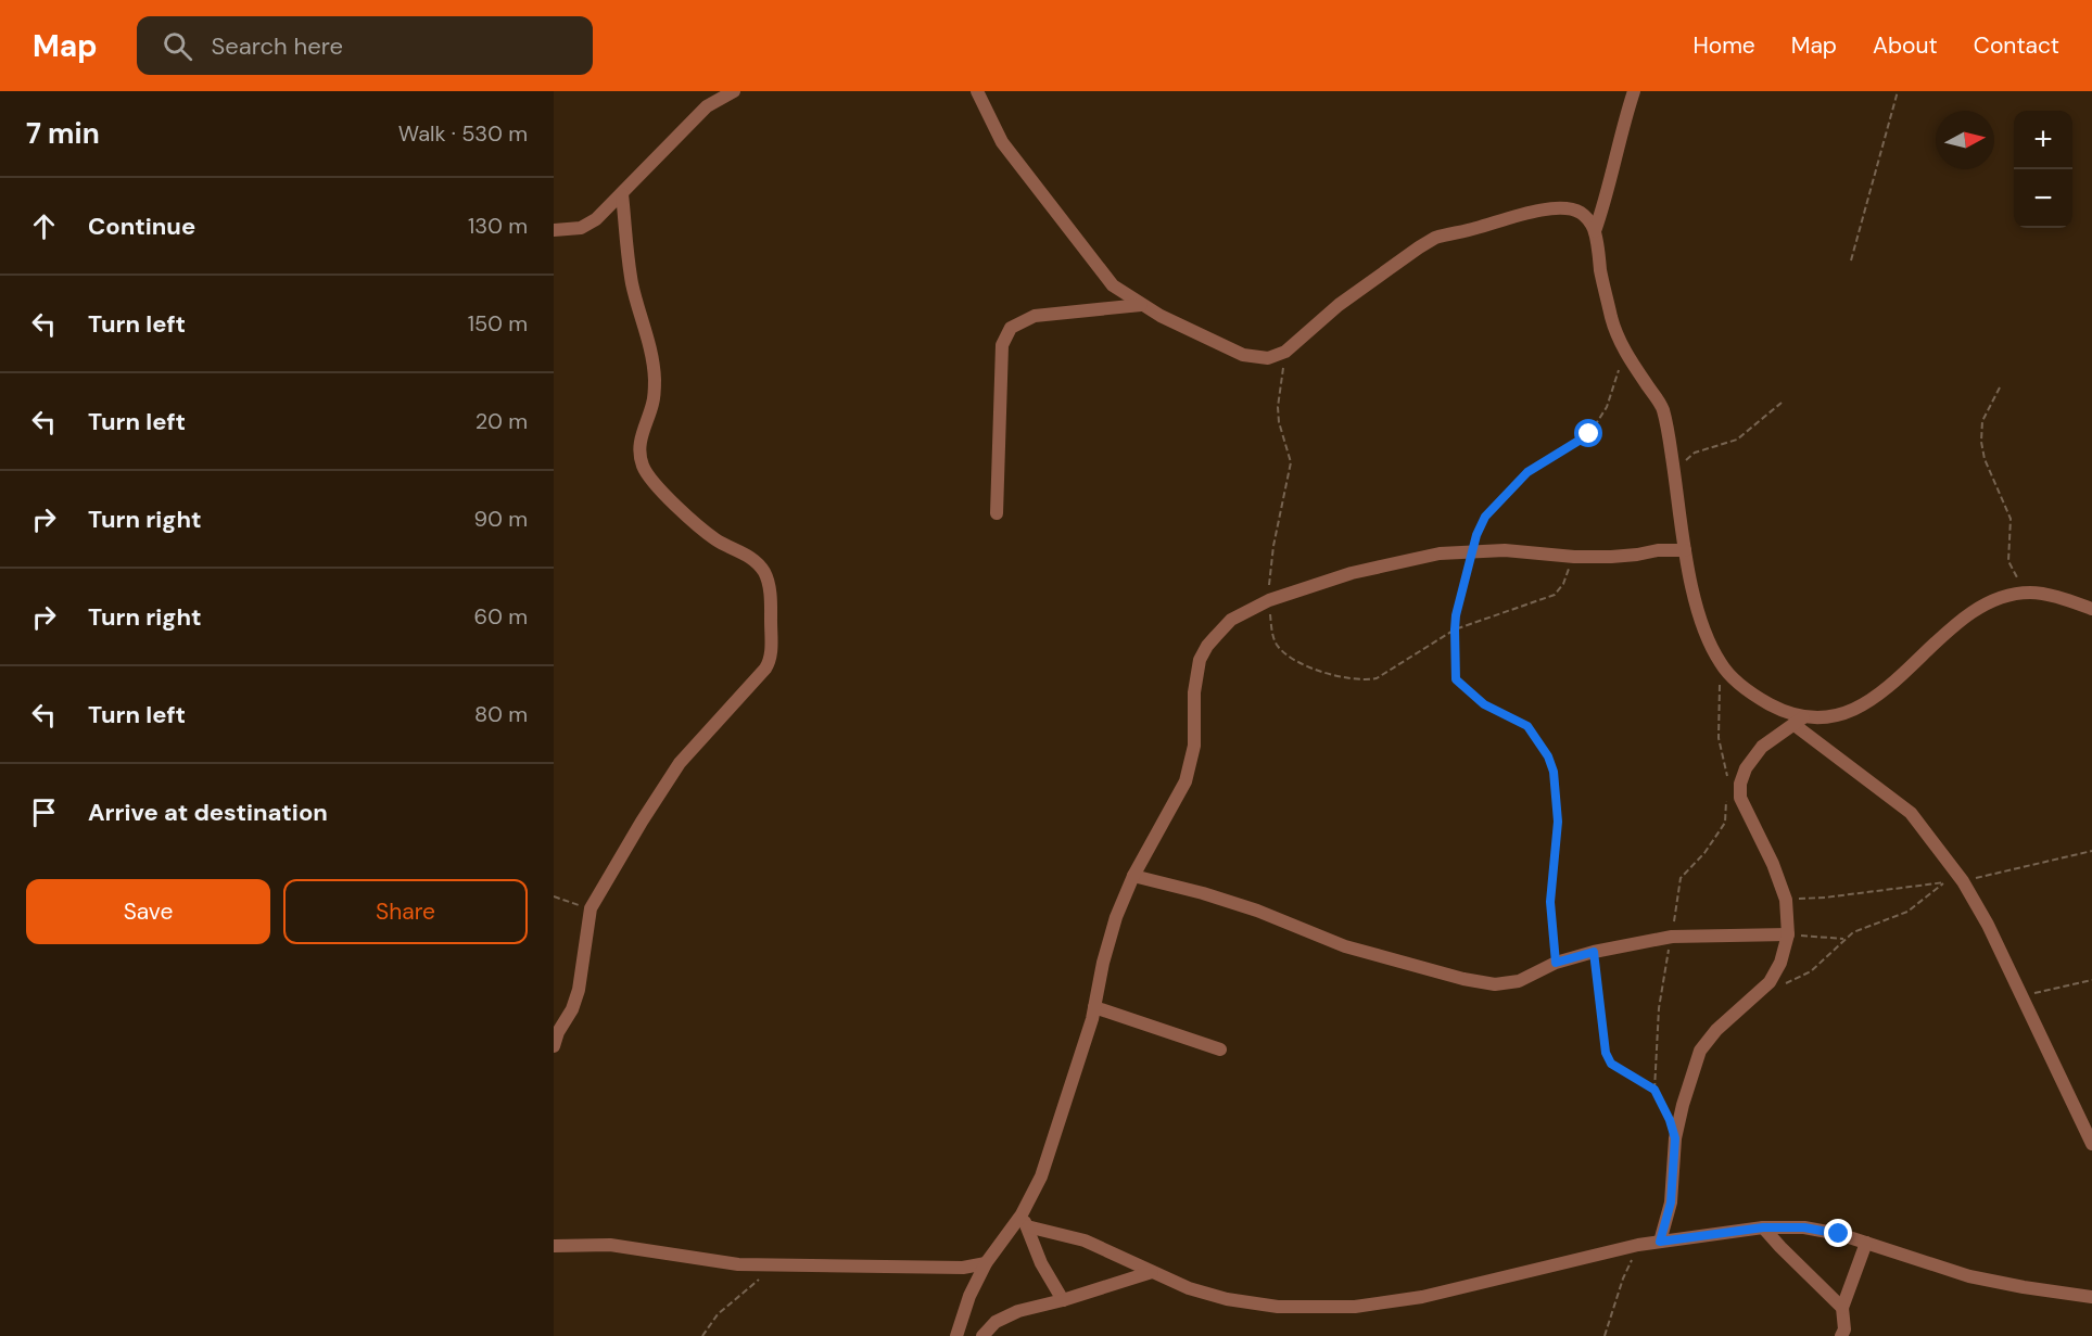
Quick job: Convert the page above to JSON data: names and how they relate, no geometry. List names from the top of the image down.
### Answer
{
  "north": "right",
  "page": {
    "header": "Map",
    "search": "Search here",
    "nav": [
      "Home",
      "Map",
      "About",
      "Contact"
    ],
    "heading": ["7 min", "Walk · 530 m"],
    "map_buttons": ["+", "−"],
    "list": [
      ["Continue", "130 m"],
      ["Turn left", "150 m"],
      ["Turn left", "20 m"],
      ["Turn right", "90 m"],
      ["Turn right", "60 m"],
      ["Turn left", "80 m"],
      "Arrive at destination"
    ],
    "buttons": ["Save", "Share"]
  }
}
